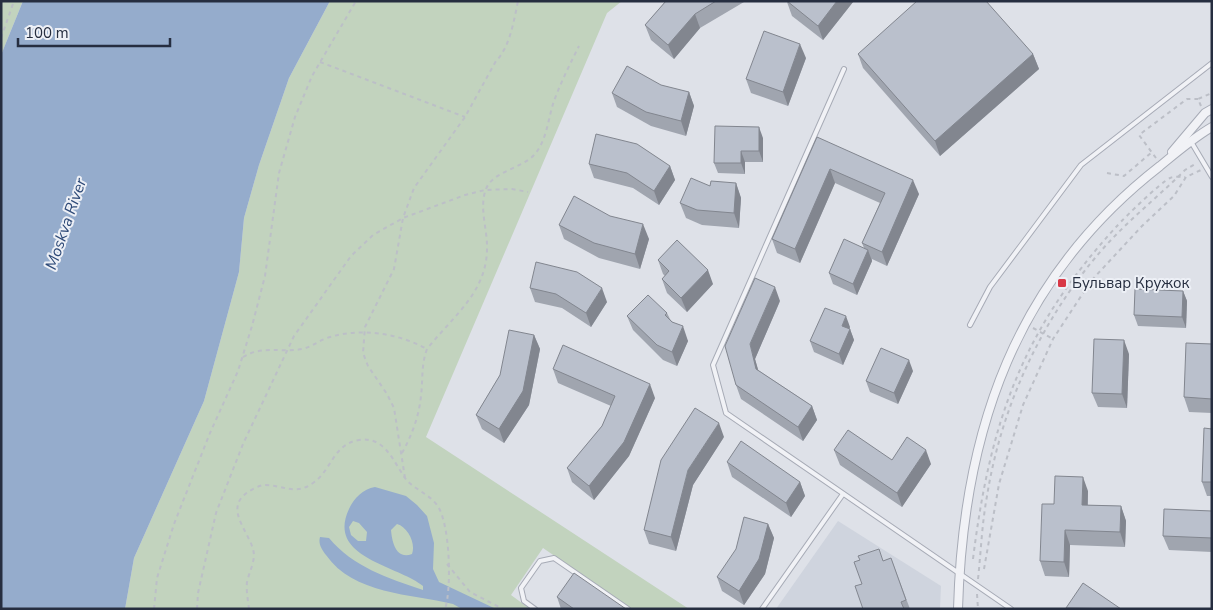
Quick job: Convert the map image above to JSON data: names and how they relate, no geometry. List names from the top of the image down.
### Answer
{
  "water": ["Moskva River"],
  "places": {
    "transit": ["Бульвар Кружок"]
  },
  "scale_bar": "100 m"
}
